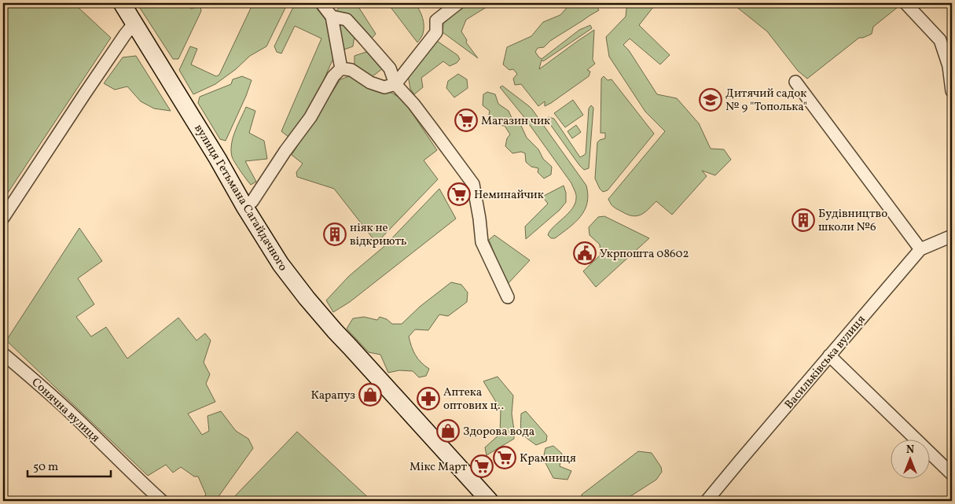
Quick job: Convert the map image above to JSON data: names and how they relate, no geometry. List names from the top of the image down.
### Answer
{
  "streets": {
    "main road": ["вулиця Гетьмана Сагайдачного"],
    "street": ["Васильківська вулиця", "Сонячна вулиця"]
  },
  "places": {
    "school or university": ["Дитячий садок № 9 \"Тополька\""],
    "supermarket": [
      "Магазин чик",
      "Неминайчик",
      "Крамниця",
      "Мікс Март"
    ],
    "building": ["Будівництво школи №6", "ніяк не відкриють"],
    "public building": ["Укрпошта 08602"],
    "shop": ["Карапуз", "Здорова вода"],
    "pharmacy": ["Аптека оптових ц‥"]
  },
  "scale_bar": "50 m",
  "north": "top"
}
